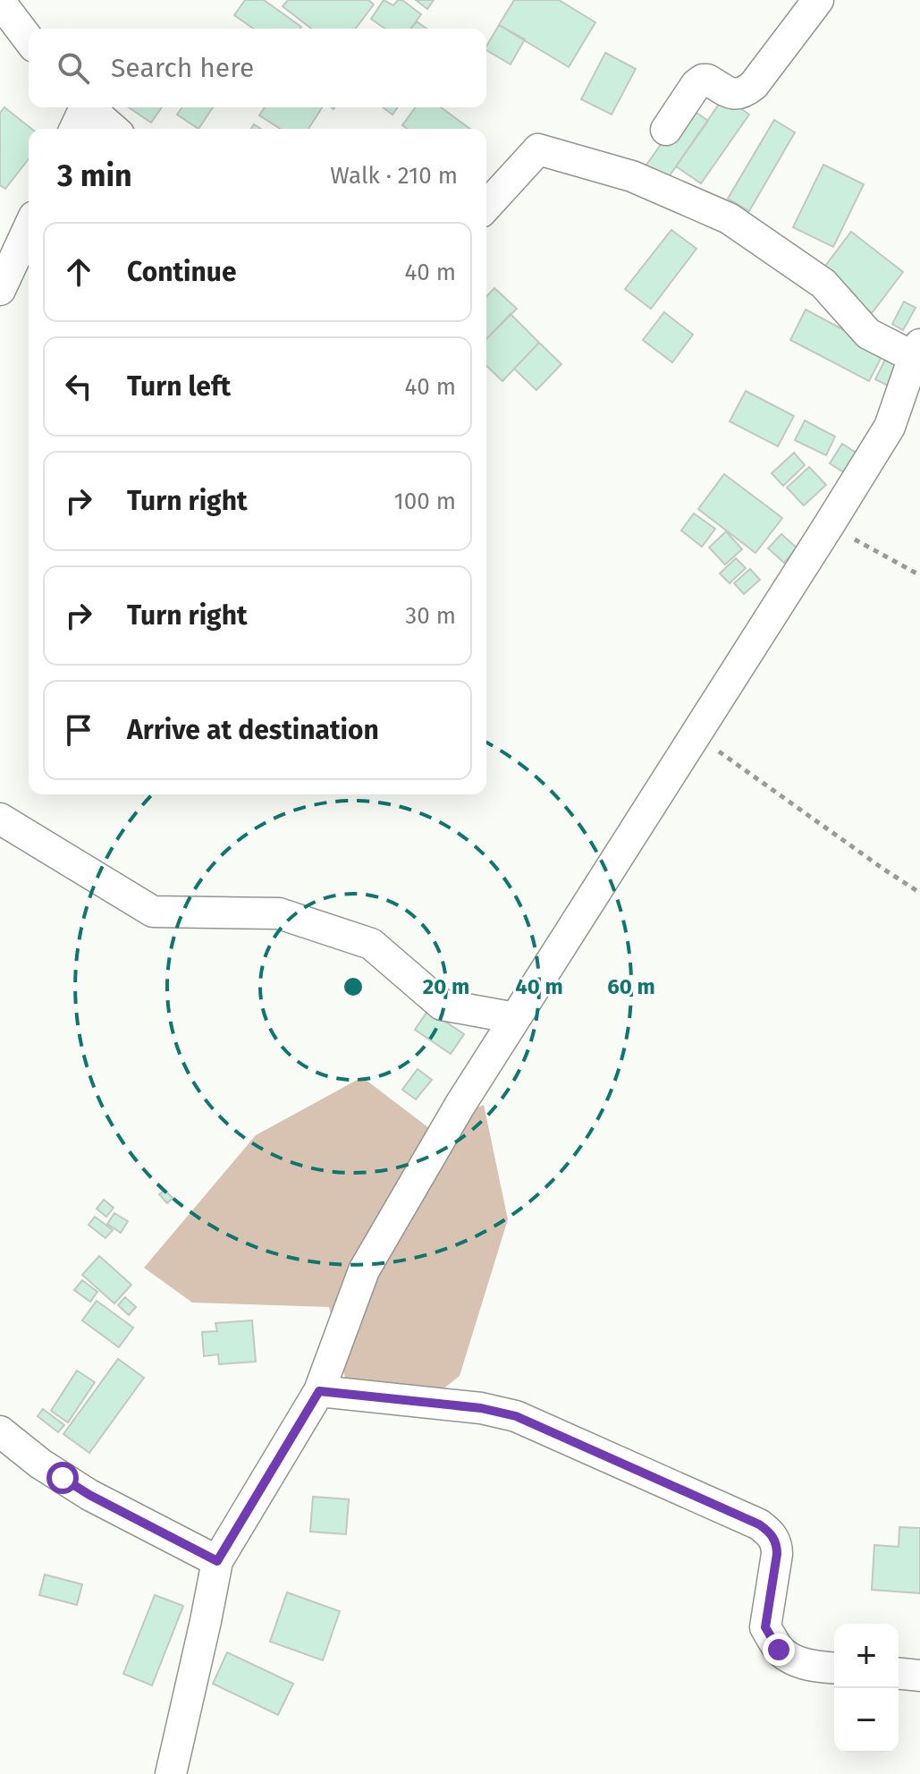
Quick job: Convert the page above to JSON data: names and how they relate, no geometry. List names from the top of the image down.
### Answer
{
  "page": {
    "search": "Search here",
    "heading": ["3 min", "Walk · 210 m"],
    "list": [
      ["Continue", "40 m"],
      ["Turn left", "40 m"],
      ["Turn right", "100 m"],
      ["Turn right", "30 m"],
      "Arrive at destination"
    ],
    "map_buttons": ["+", "−"]
  },
  "rings": ["20 m", "40 m", "60 m"]
}
